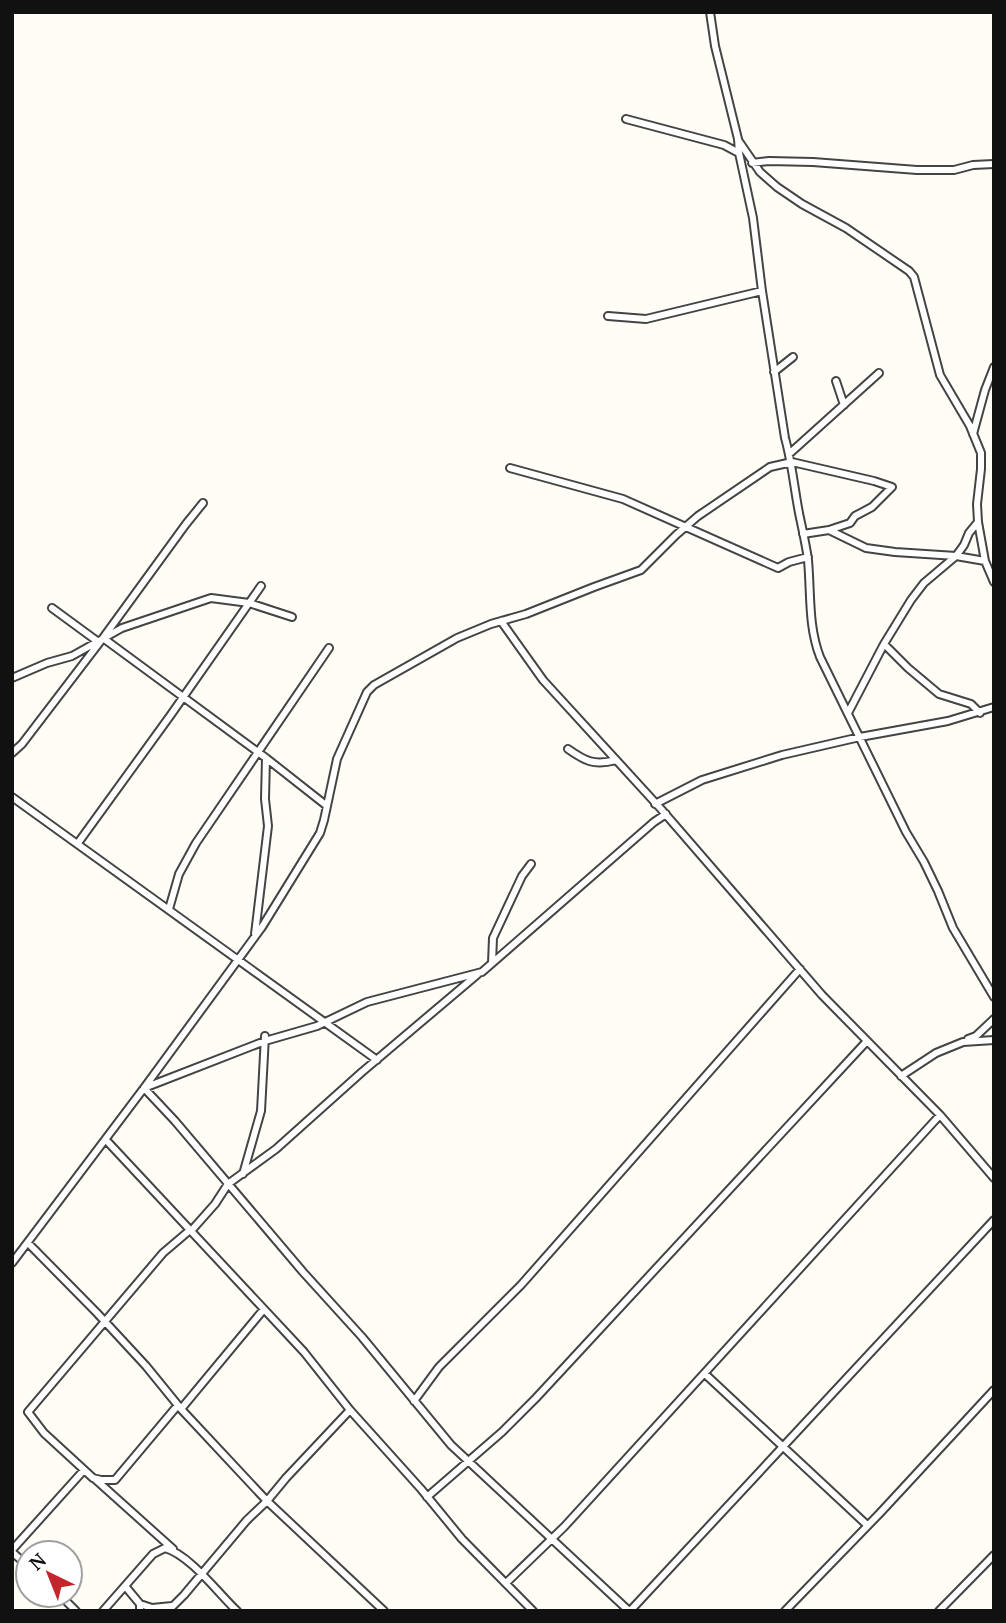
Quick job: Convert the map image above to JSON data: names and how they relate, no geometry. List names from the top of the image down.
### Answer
{
  "north": "top left"
}
